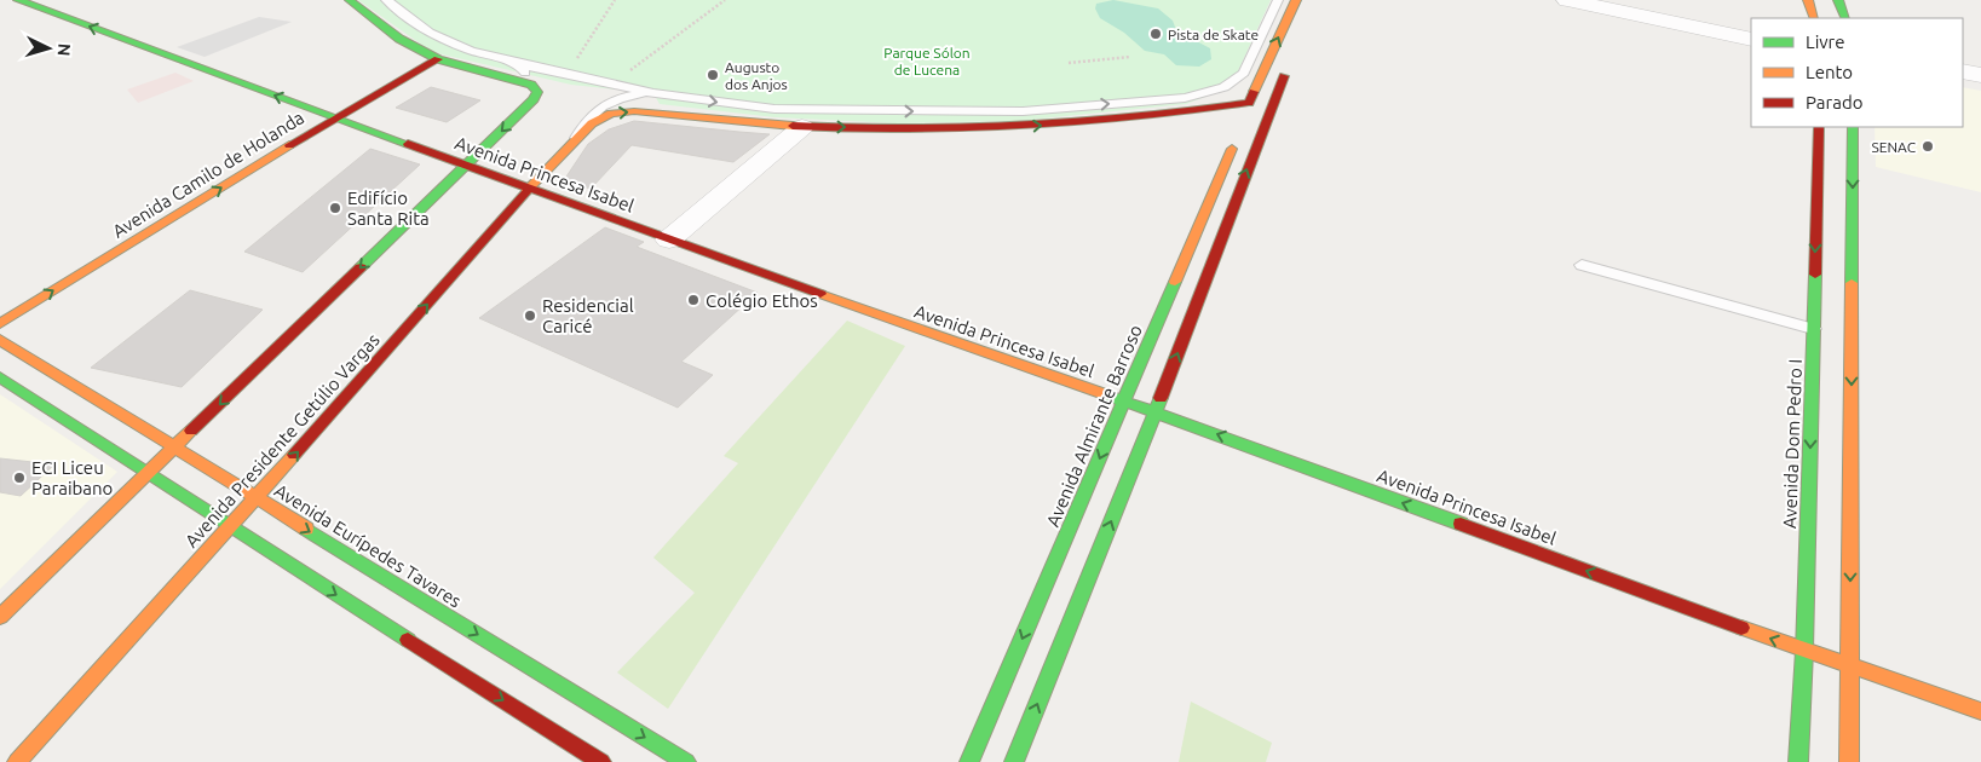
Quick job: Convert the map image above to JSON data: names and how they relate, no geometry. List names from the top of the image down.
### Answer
{
  "streets": {
    "main road": [
      "Avenida Camilo de Holanda",
      "Avenida Princesa Isabel",
      "Avenida Almirante Barroso",
      "Avenida Presidente Getúlio Vargas",
      "Avenida Dom Pedro I",
      "Avenida Eurípedes Tavares"
    ]
  },
  "crossings": [
    ["Avenida Camilo de Holanda", "Avenida Princesa Isabel"],
    ["Avenida Princesa Isabel", "Avenida Almirante Barroso"],
    ["Avenida Princesa Isabel", "Avenida Presidente Getúlio Vargas"],
    ["Avenida Princesa Isabel", "Avenida Dom Pedro I"],
    ["Avenida Presidente Getúlio Vargas", "Avenida Eurípedes Tavares"]
  ],
  "one_way": ["Avenida Camilo de Holanda", "Avenida Princesa Isabel"],
  "parks": ["Parque Sólon de Lucena"],
  "places": [
    "Pista de Skate",
    "Augusto dos Anjos",
    "SENAC",
    "Edifício Santa Rita",
    "Colégio Ethos",
    "Residencial Caricé",
    "ECI Liceu Paraibano"
  ],
  "legend": ["Livre", "Lento", "Parado"],
  "north": "right"
}
